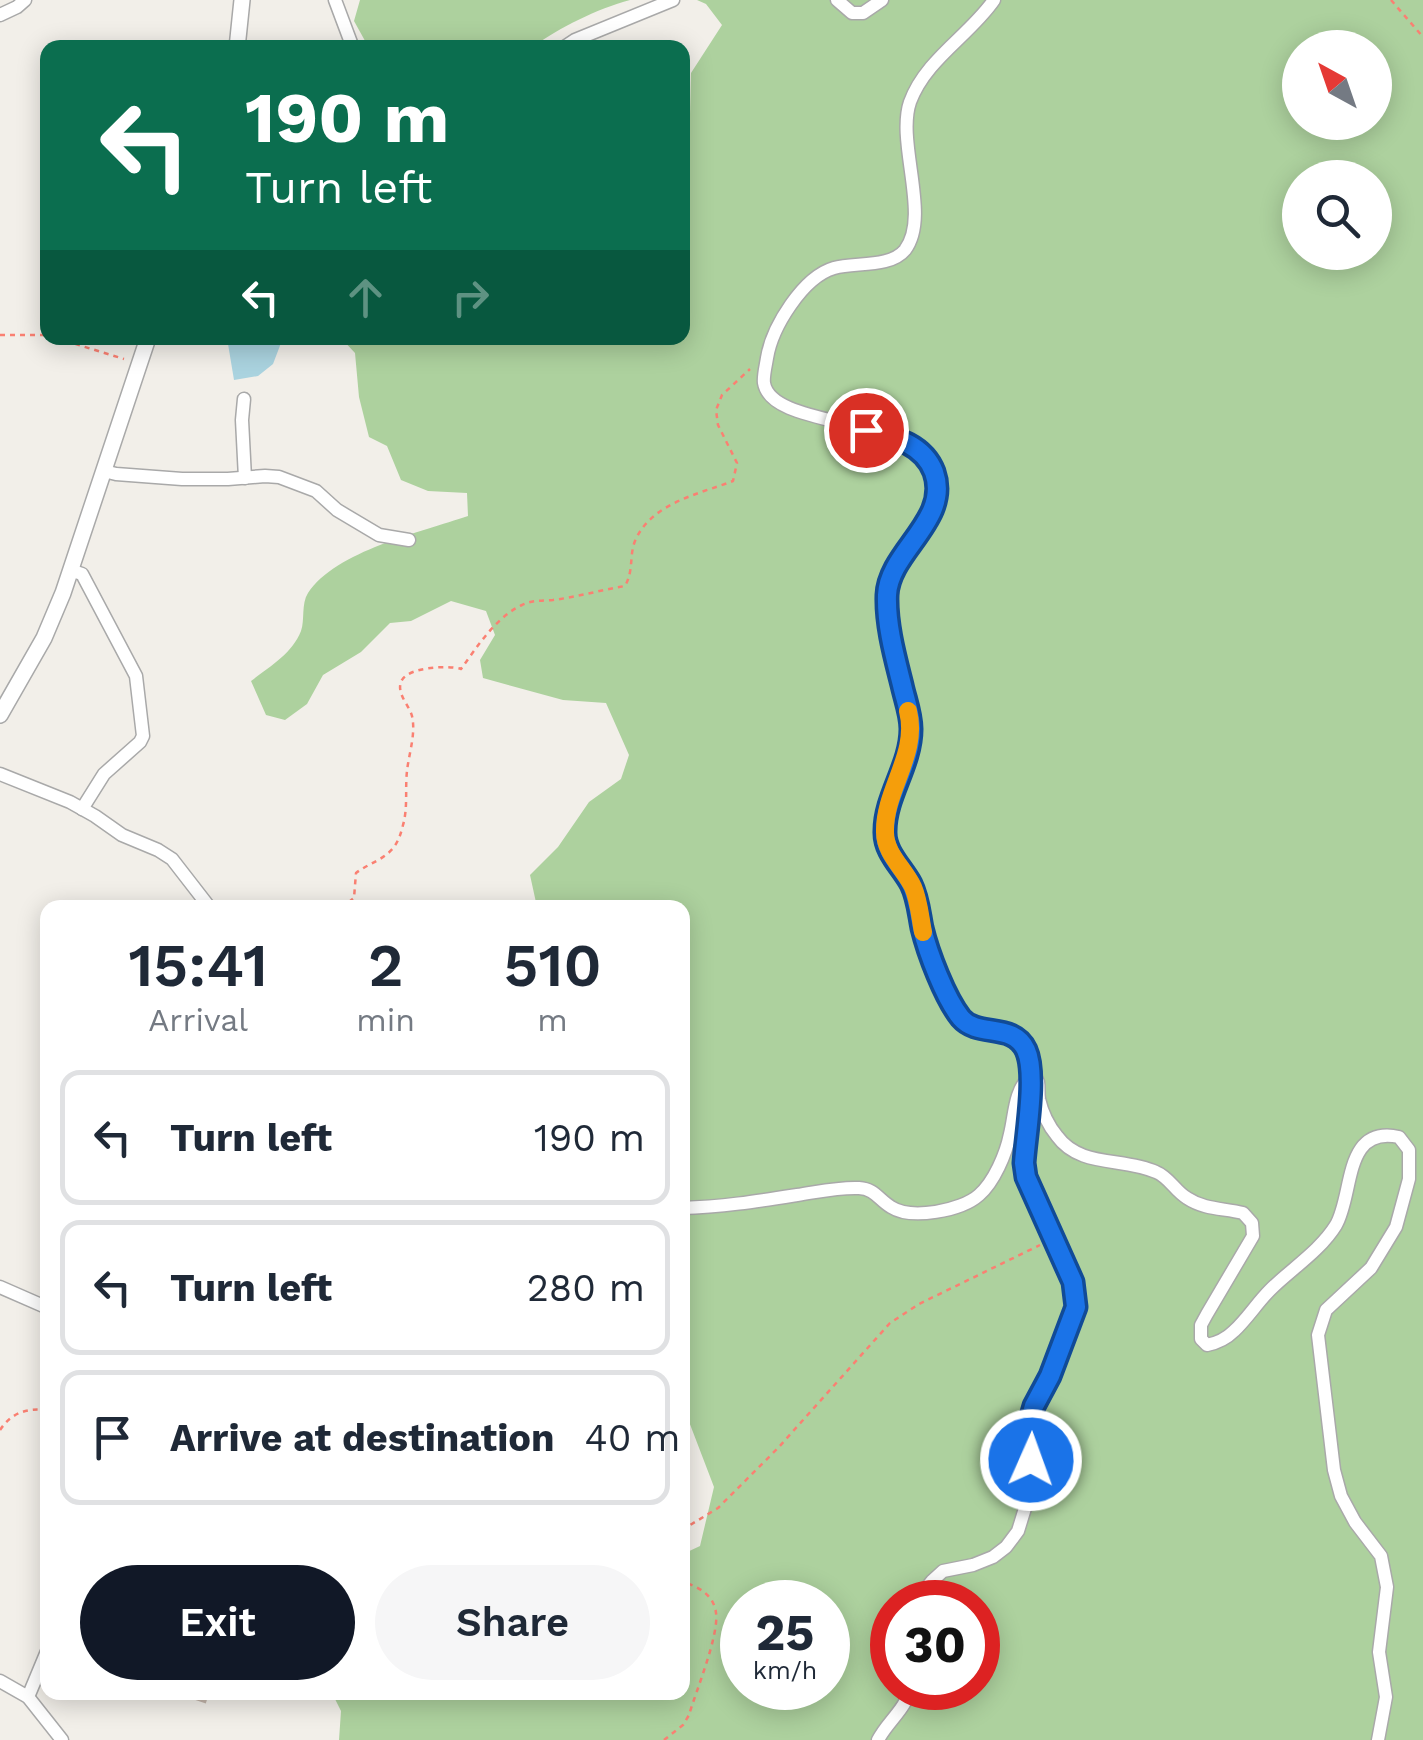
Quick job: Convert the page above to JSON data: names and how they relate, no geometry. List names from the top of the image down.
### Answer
{
  "north": "top left",
  "page": {
    "turn": ["190 m", "Turn left"],
    "eta": [
      "15:41",
      "Arrival",
      "2",
      "min",
      "510",
      "m"
    ],
    "list": [
      {
        "name": "Turn left",
        "value": "190 m"
      },
      {
        "name": "Turn left",
        "value": "280 m"
      },
      {
        "name": "Arrive at destination",
        "value": "40 m"
      }
    ],
    "buttons": ["Exit", "Share"],
    "speed": "25 km/h",
    "limit": "30"
  }
}
